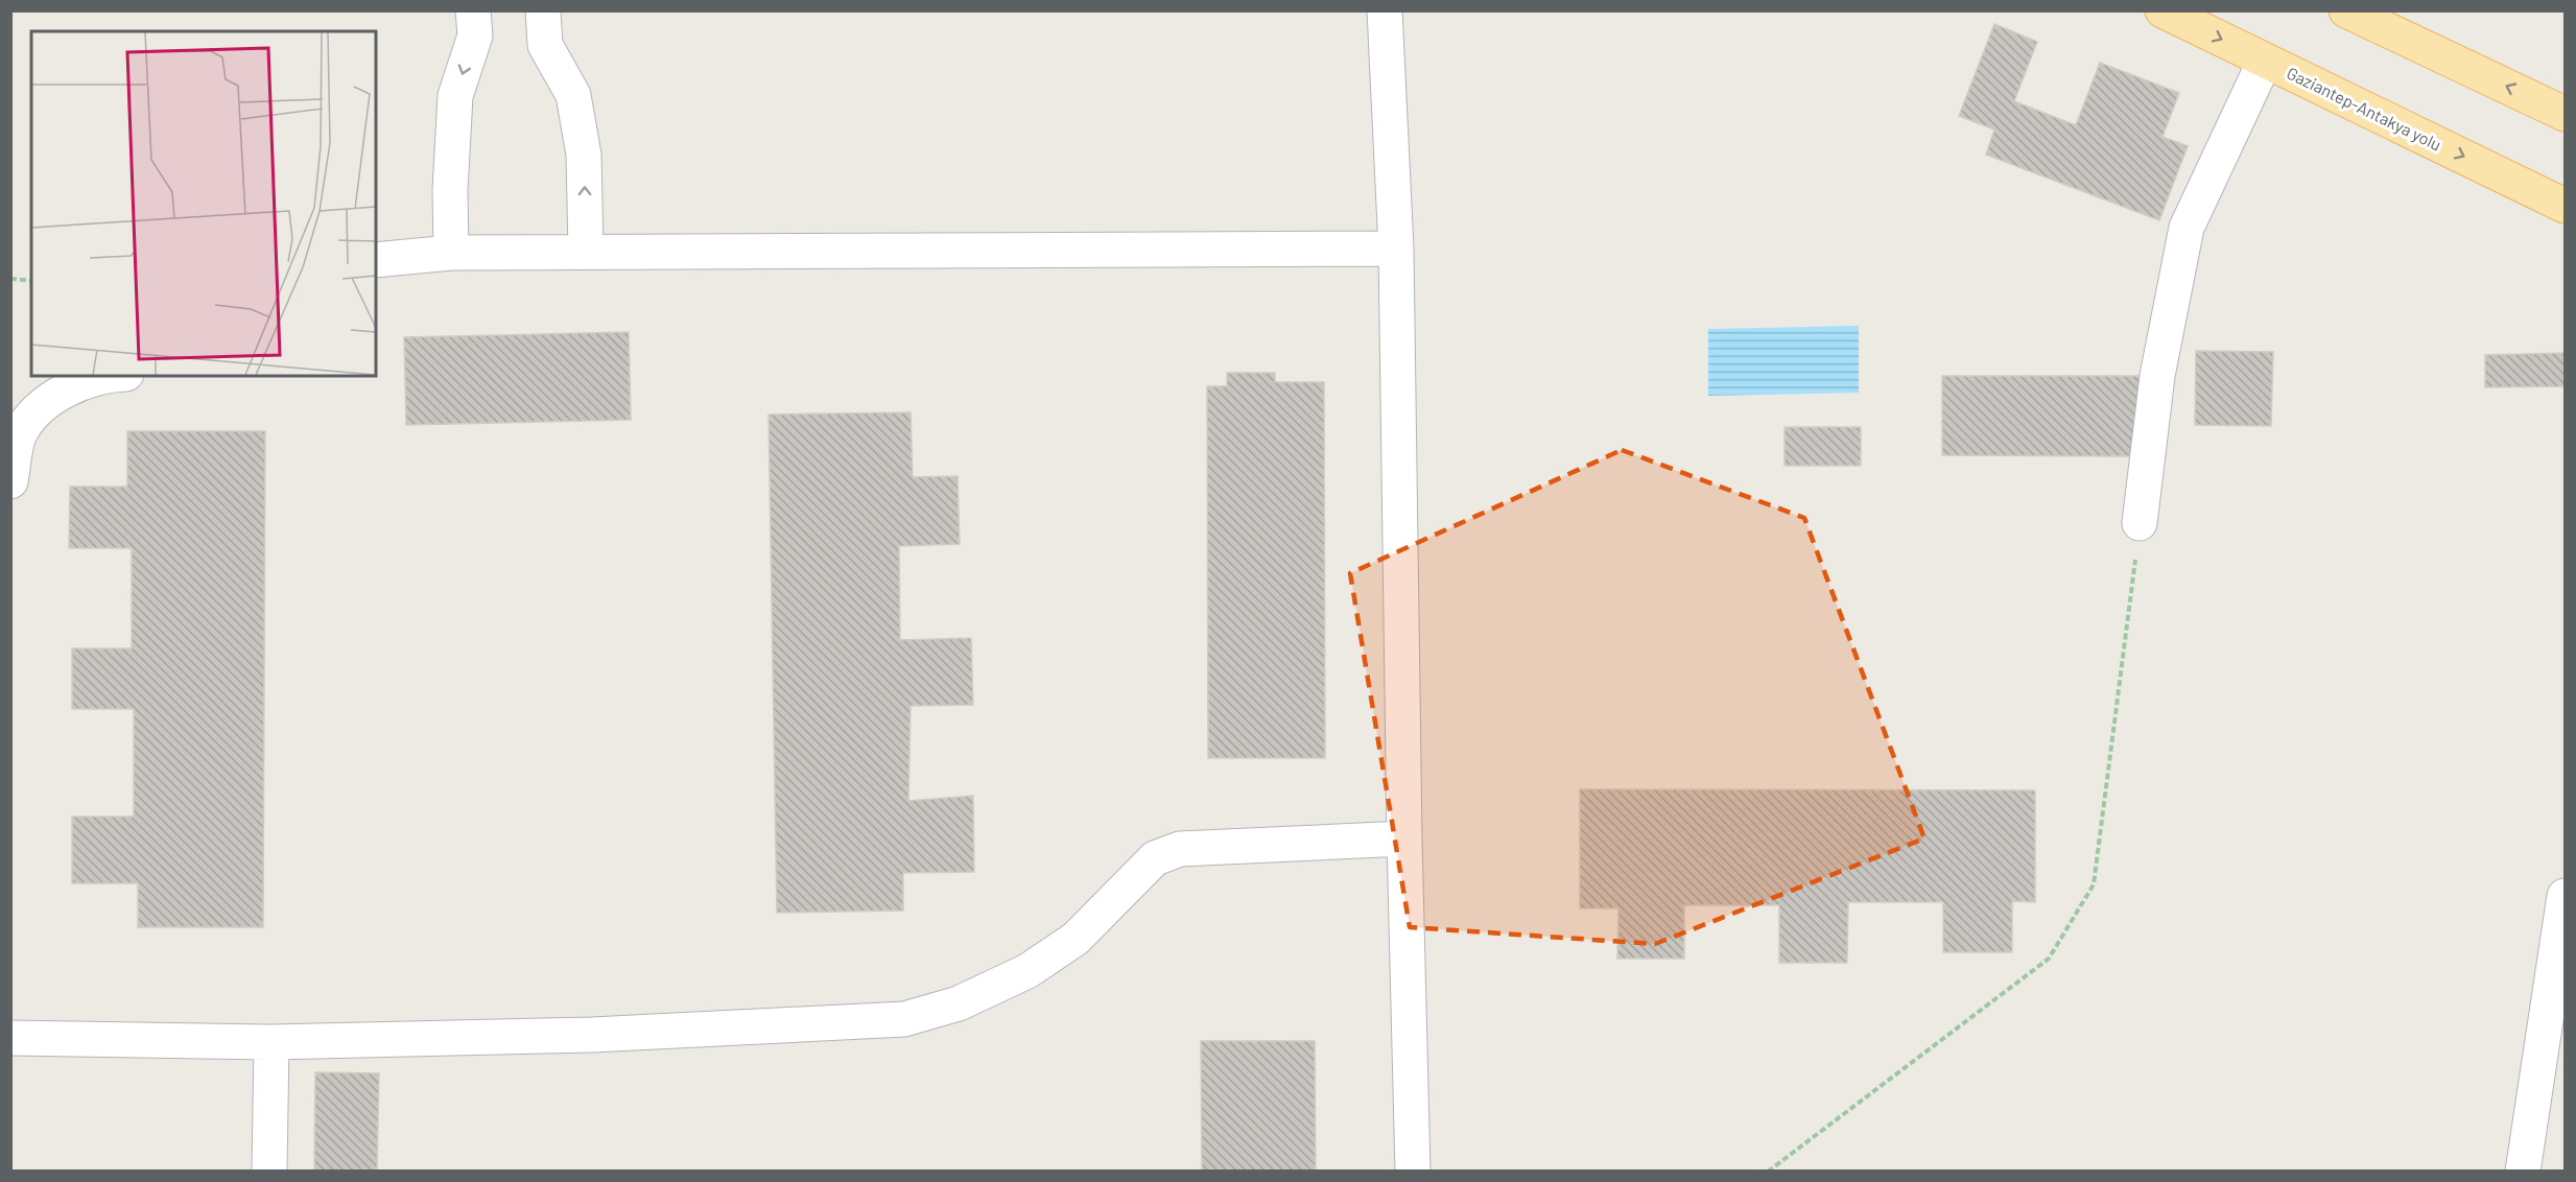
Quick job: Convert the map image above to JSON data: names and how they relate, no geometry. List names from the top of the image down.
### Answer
{
  "streets": {
    "main road": ["Gaziantep-Antakya yolu"]
  }
}
